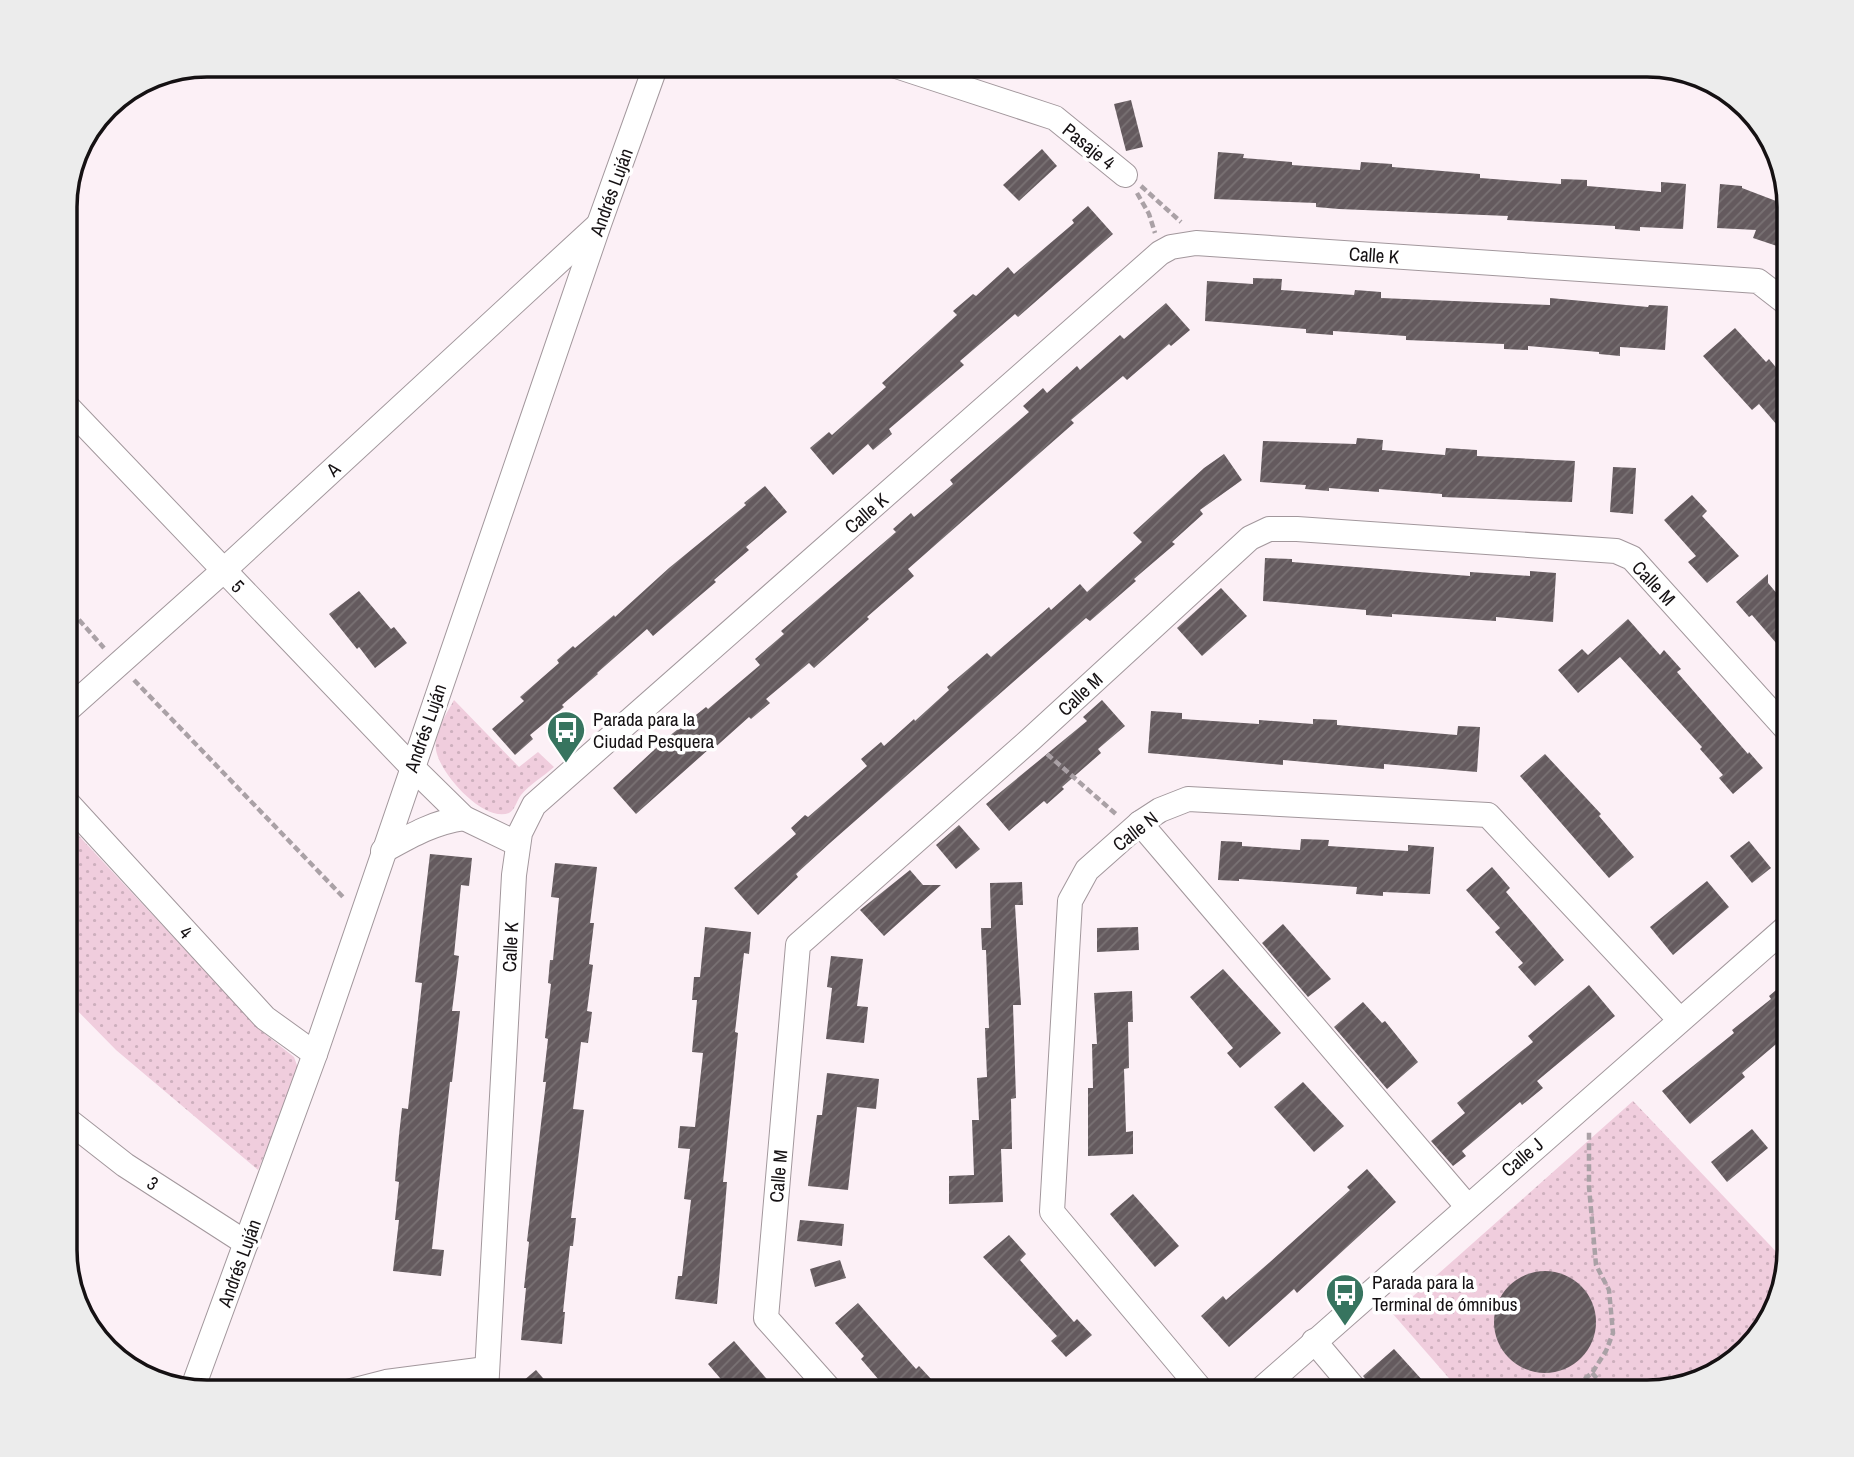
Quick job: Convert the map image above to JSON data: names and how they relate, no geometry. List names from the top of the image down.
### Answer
{
  "streets": {
    "street": [
      "Pasaje 4",
      "Andrés Luján",
      "Calle K",
      "A",
      "Calle M",
      "5",
      "Calle N",
      "4",
      "Calle J",
      "3"
    ]
  },
  "crossings": [
    ["Andrés Luján", "A"],
    ["Andrés Luján", "5"],
    ["Andrés Luján", "4"],
    ["Andrés Luján", "3"],
    ["Calle K", "5"],
    ["A", "5"],
    ["Calle N", "Calle J"]
  ],
  "places": {
    "bus stop": ["Parada para la Ciudad Pesquera", "Parada para la Terminal de ómnibus"]
  }
}
